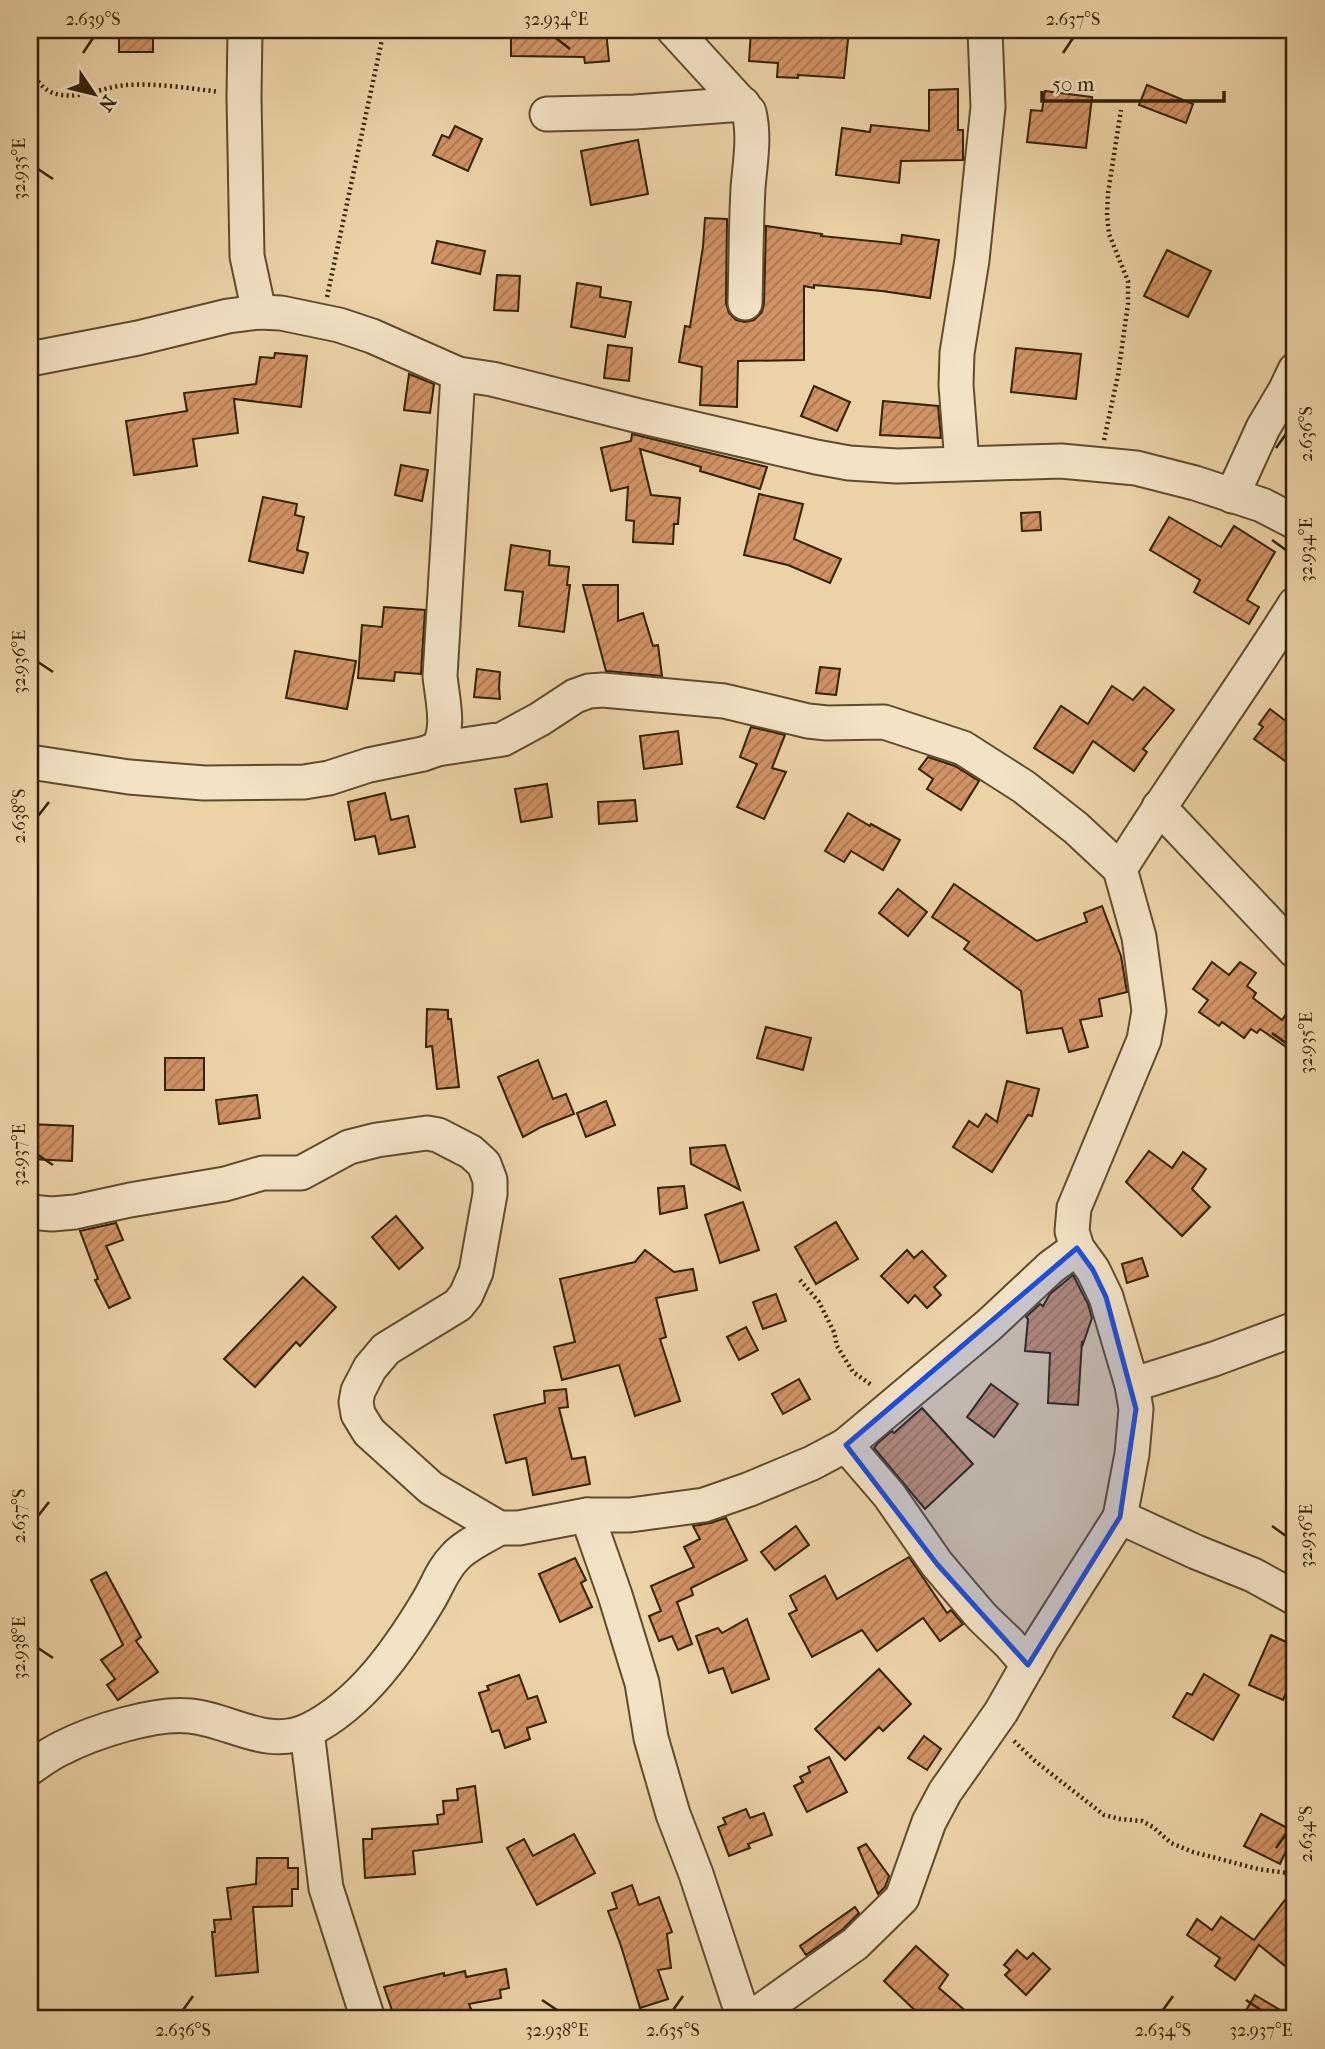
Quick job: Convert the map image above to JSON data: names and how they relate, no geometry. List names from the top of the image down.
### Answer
{
  "scale_bar": "50 m",
  "north": "bottom right",
  "coordinates": [
    "2.639°S",
    "32.934°E",
    "2.637°S",
    "32.935°E",
    "2.636°S",
    "32.936°E",
    "2.638°S",
    "32.937°E",
    "32.938°E",
    "2.634°S",
    "2.635°S"
  ]
}
